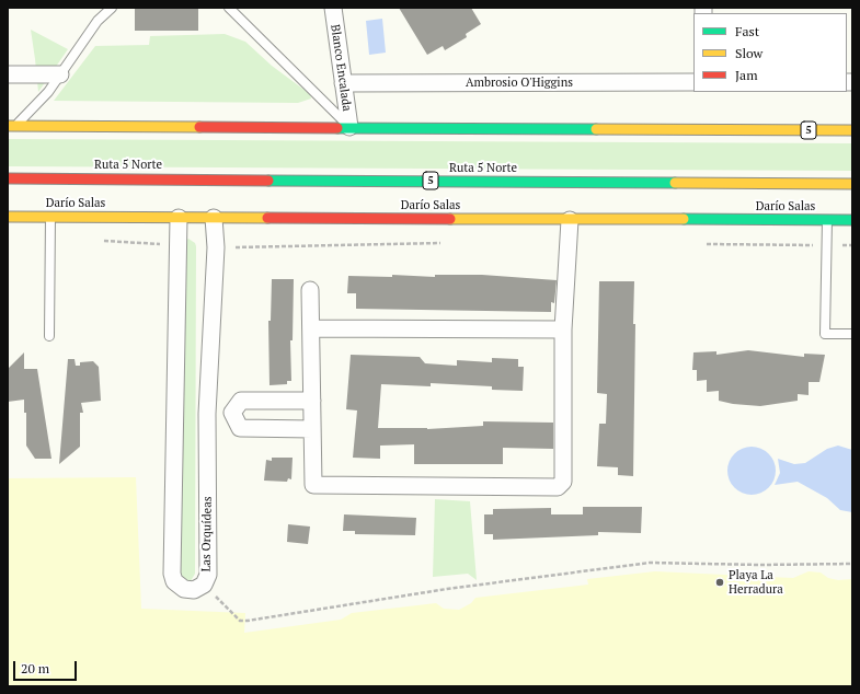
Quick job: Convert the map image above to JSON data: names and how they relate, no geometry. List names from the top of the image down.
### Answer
{
  "streets": {
    "main road": ["5", "Ruta 5 Norte", "Darío Salas"],
    "street": ["Blanco Encalada", "Ambrosio O'Higgins", "Las Orquídeas"]
  },
  "crossings": [
    ["Blanco Encalada", "Ambrosio O'Higgins"],
    ["Blanco Encalada", "5"],
    ["Darío Salas", "Las Orquídeas"]
  ],
  "places": ["Playa La Herradura"],
  "legend": ["Fast", "Slow", "Jam"],
  "scale_bar": "20 m"
}
